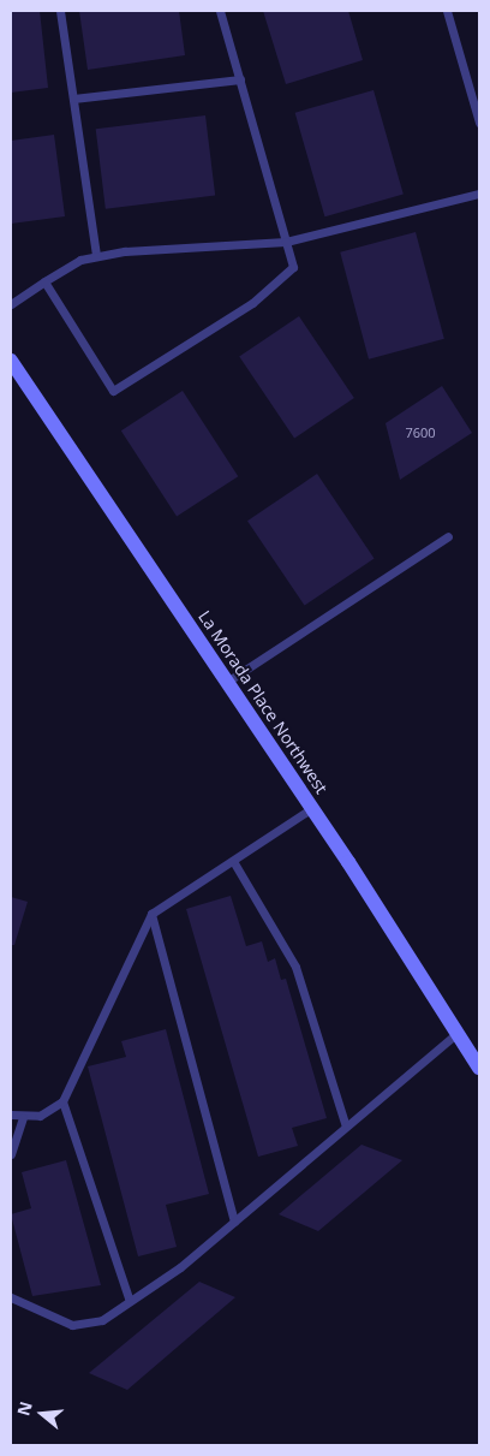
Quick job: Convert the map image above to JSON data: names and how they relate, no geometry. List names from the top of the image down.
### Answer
{
  "streets": {
    "street": ["La Morada Place Northwest"]
  },
  "house_numbers": ["7600"],
  "north": "left"
}
